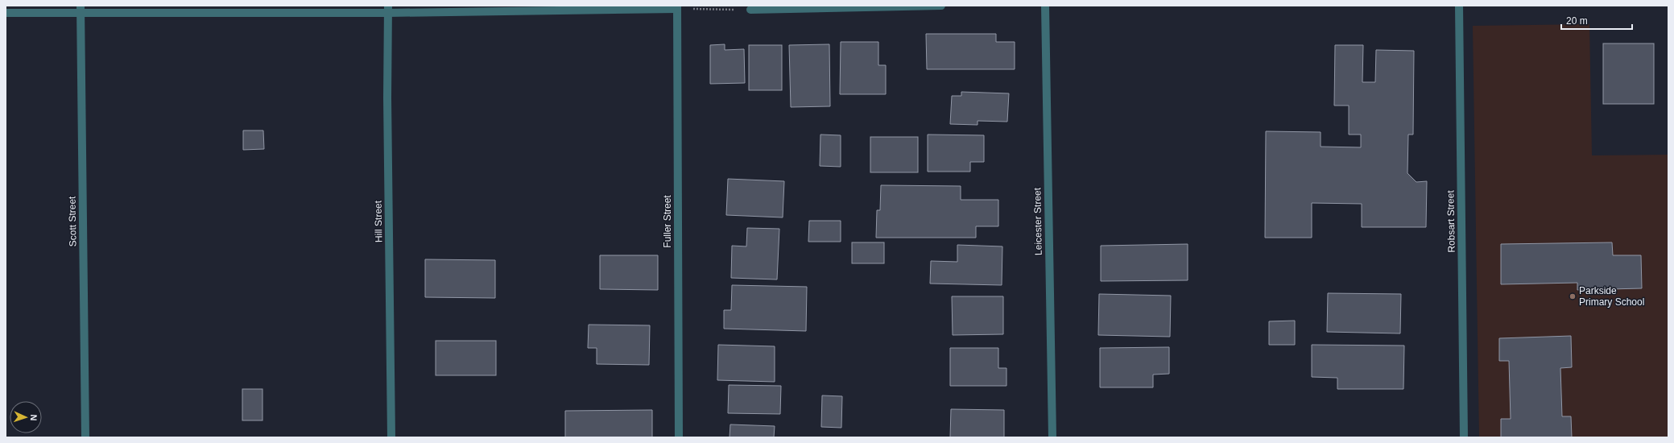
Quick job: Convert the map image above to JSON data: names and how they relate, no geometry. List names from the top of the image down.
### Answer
{
  "streets": {
    "street": [
      "Scott Street",
      "Hill Street",
      "Fuller Street",
      "Leicester Street",
      "Robsart Street"
    ]
  },
  "places": ["Parkside Primary School"],
  "scale_bar": "20 m",
  "north": "right"
}
